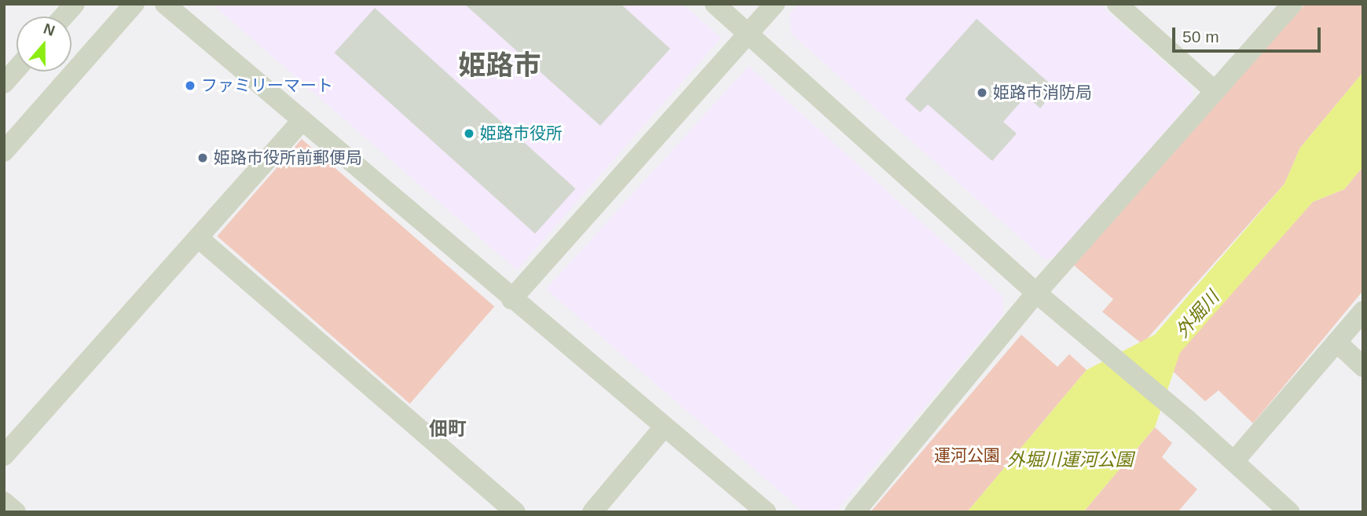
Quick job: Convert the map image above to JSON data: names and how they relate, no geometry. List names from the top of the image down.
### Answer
{
  "districts": ["姫路市", "佃町"],
  "water": ["外堀川", "外堀川運河公園"],
  "parks": ["運河公園"],
  "places": [
    "ファミリーマート",
    "姫路市消防局",
    "姫路市役所",
    "姫路市役所前郵便局"
  ],
  "scale_bar": "50 m",
  "north": "top"
}
